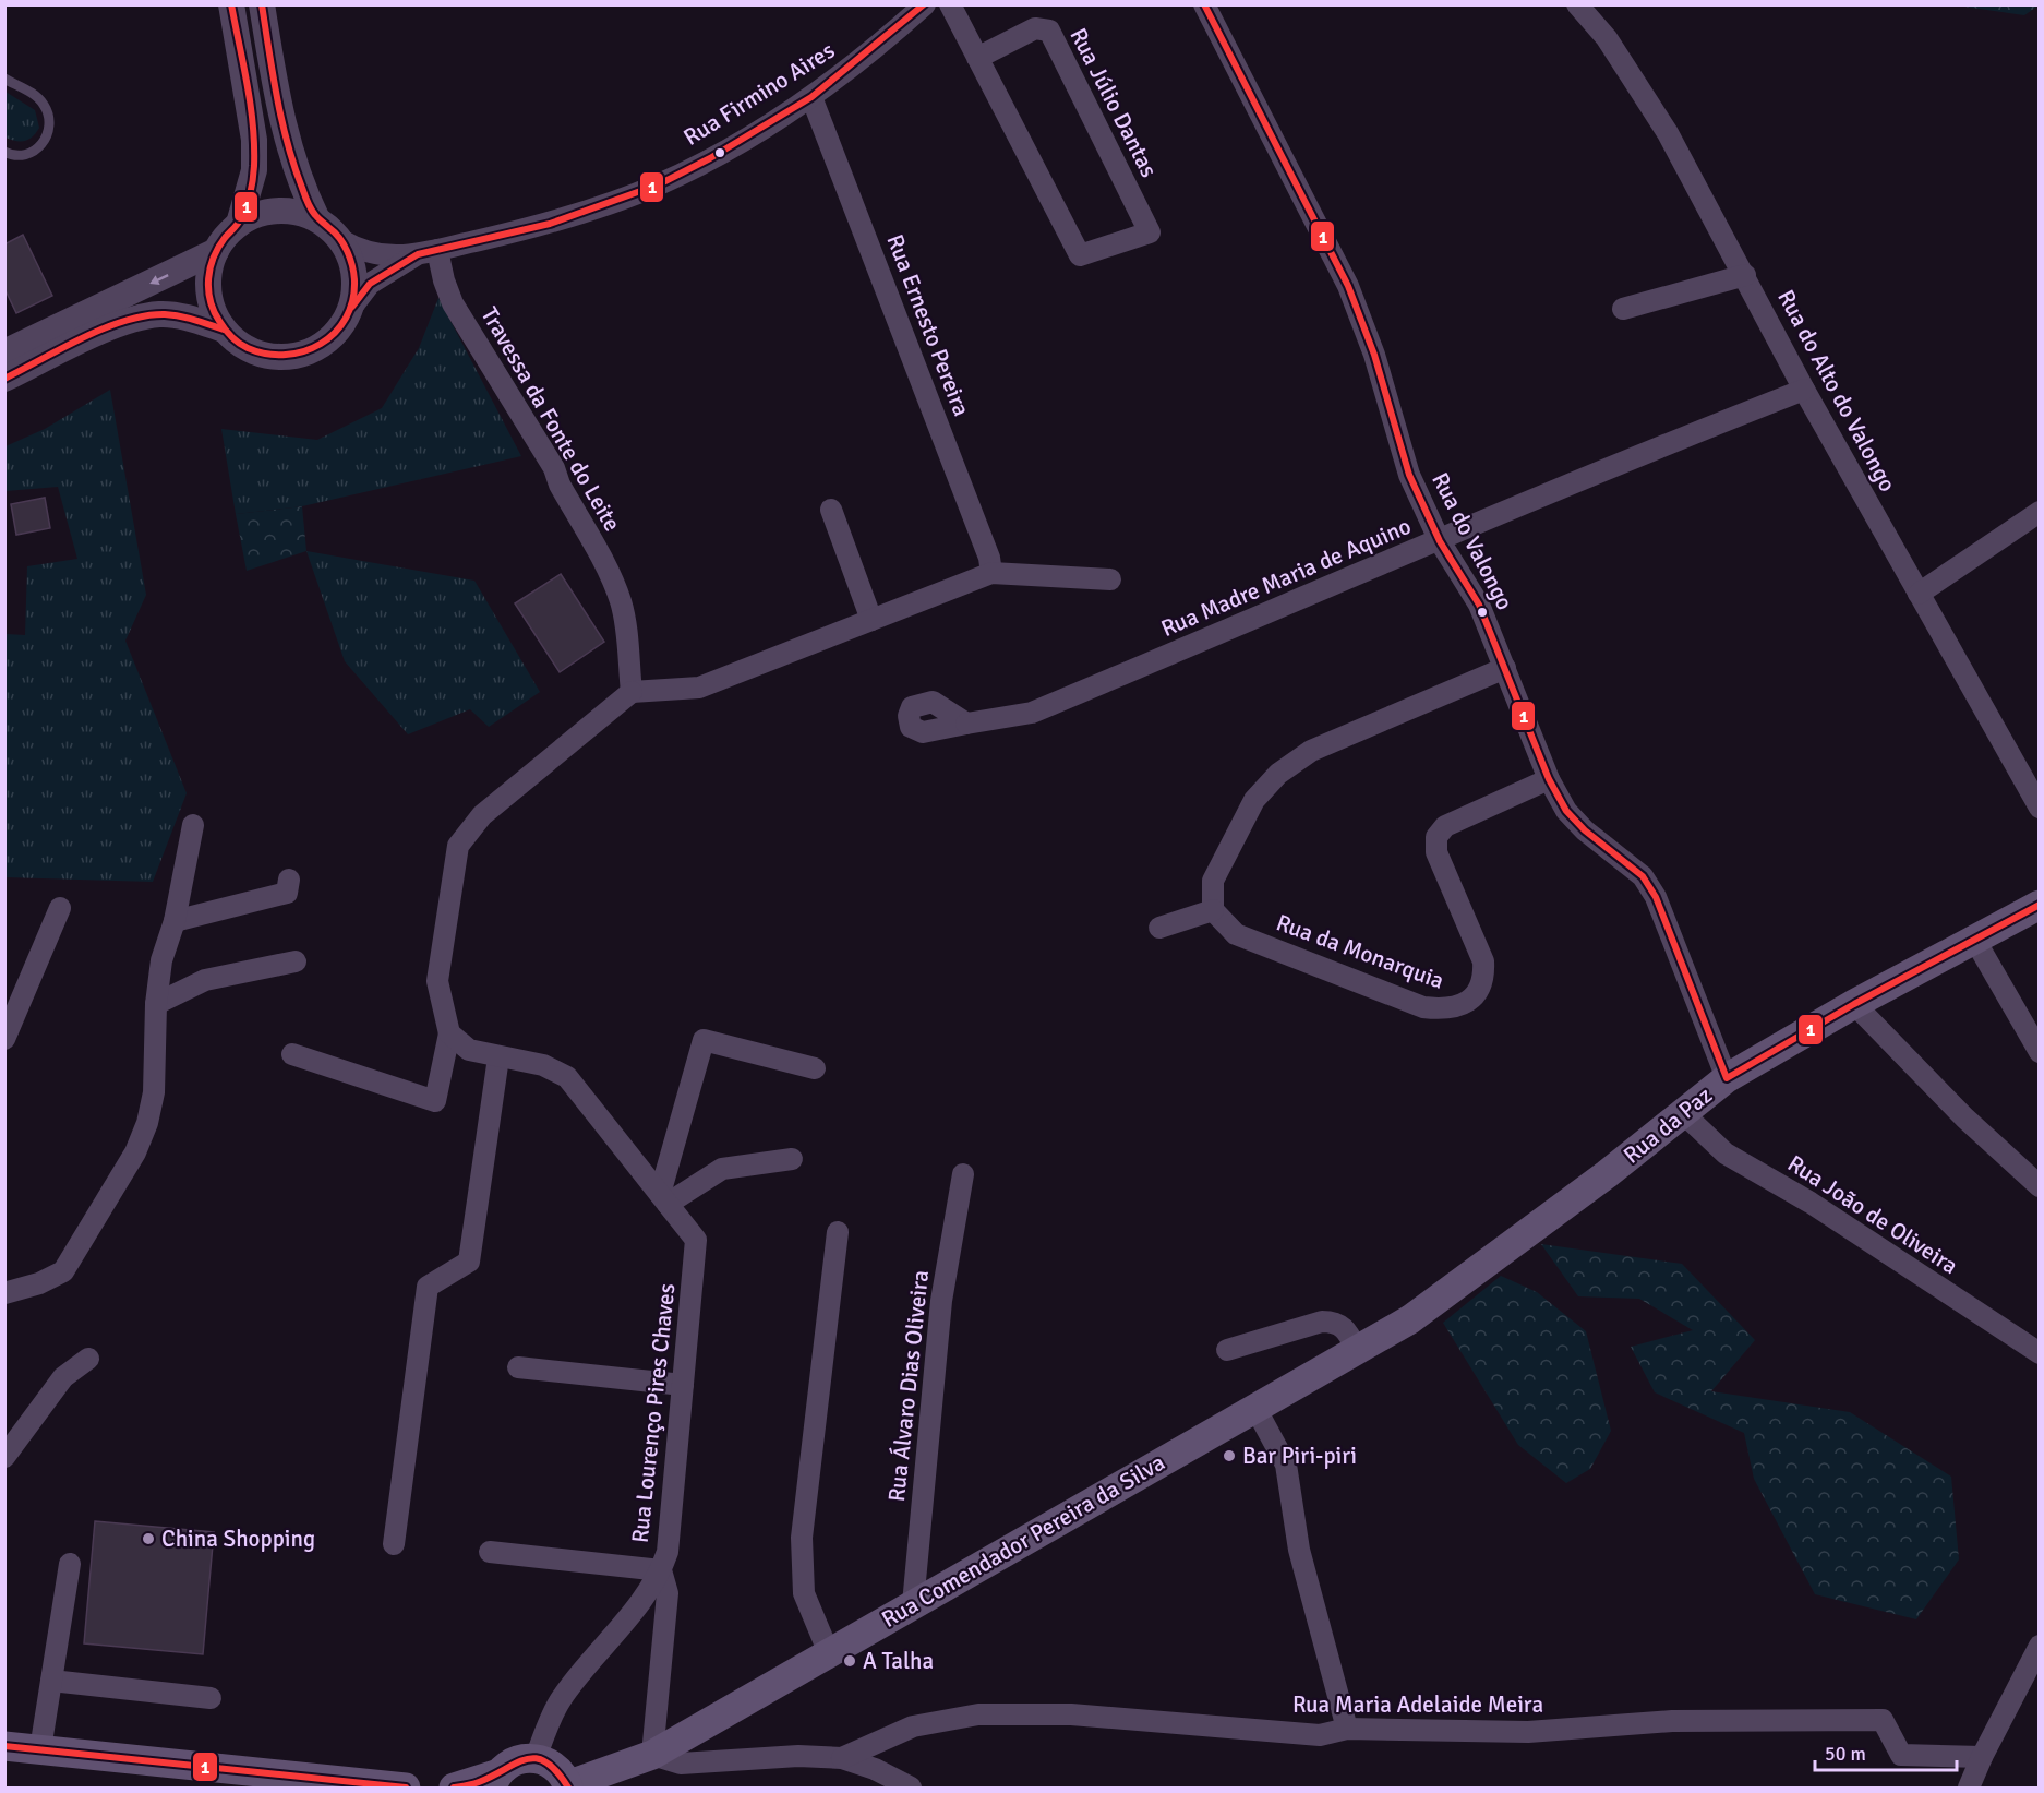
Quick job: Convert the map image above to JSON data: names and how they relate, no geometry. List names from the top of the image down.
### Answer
{
  "streets": {
    "main road": ["Rua da Paz", "Rua Comendador Pereira da Silva"],
    "street": [
      "Rua Firmino Aires",
      "Rua Júlio Dantas",
      "Rua Ernesto Pereira",
      "Rua do Alto do Valongo",
      "Travessa da Fonte do Leite",
      "Rua do Valongo",
      "Rua Madre Maria de Aquino",
      "Rua da Monarquia",
      "Rua João de Oliveira",
      "Rua Álvaro Dias Oliveira",
      "Rua Lourenço Pires Chaves",
      "Rua Maria Adelaide Meira"
    ]
  },
  "crossings": [
    ["Rua Firmino Aires", "Rua Ernesto Pereira"],
    ["Rua Firmino Aires", "Travessa da Fonte do Leite"],
    ["Rua do Alto do Valongo", "Rua Madre Maria de Aquino"],
    ["Rua do Valongo", "Rua Madre Maria de Aquino"],
    ["Rua do Valongo", "Rua da Monarquia"],
    ["Rua do Valongo", "Rua da Paz"],
    ["Rua da Paz", "Rua João de Oliveira"],
    ["Rua da Paz", "Rua Comendador Pereira da Silva"],
    ["Rua Álvaro Dias Oliveira", "Rua Comendador Pereira da Silva"]
  ],
  "places": ["Bar Piri-piri", "China Shopping", "A Talha"],
  "lines": ["transit line 1"],
  "scale_bar": "50 m"
}
